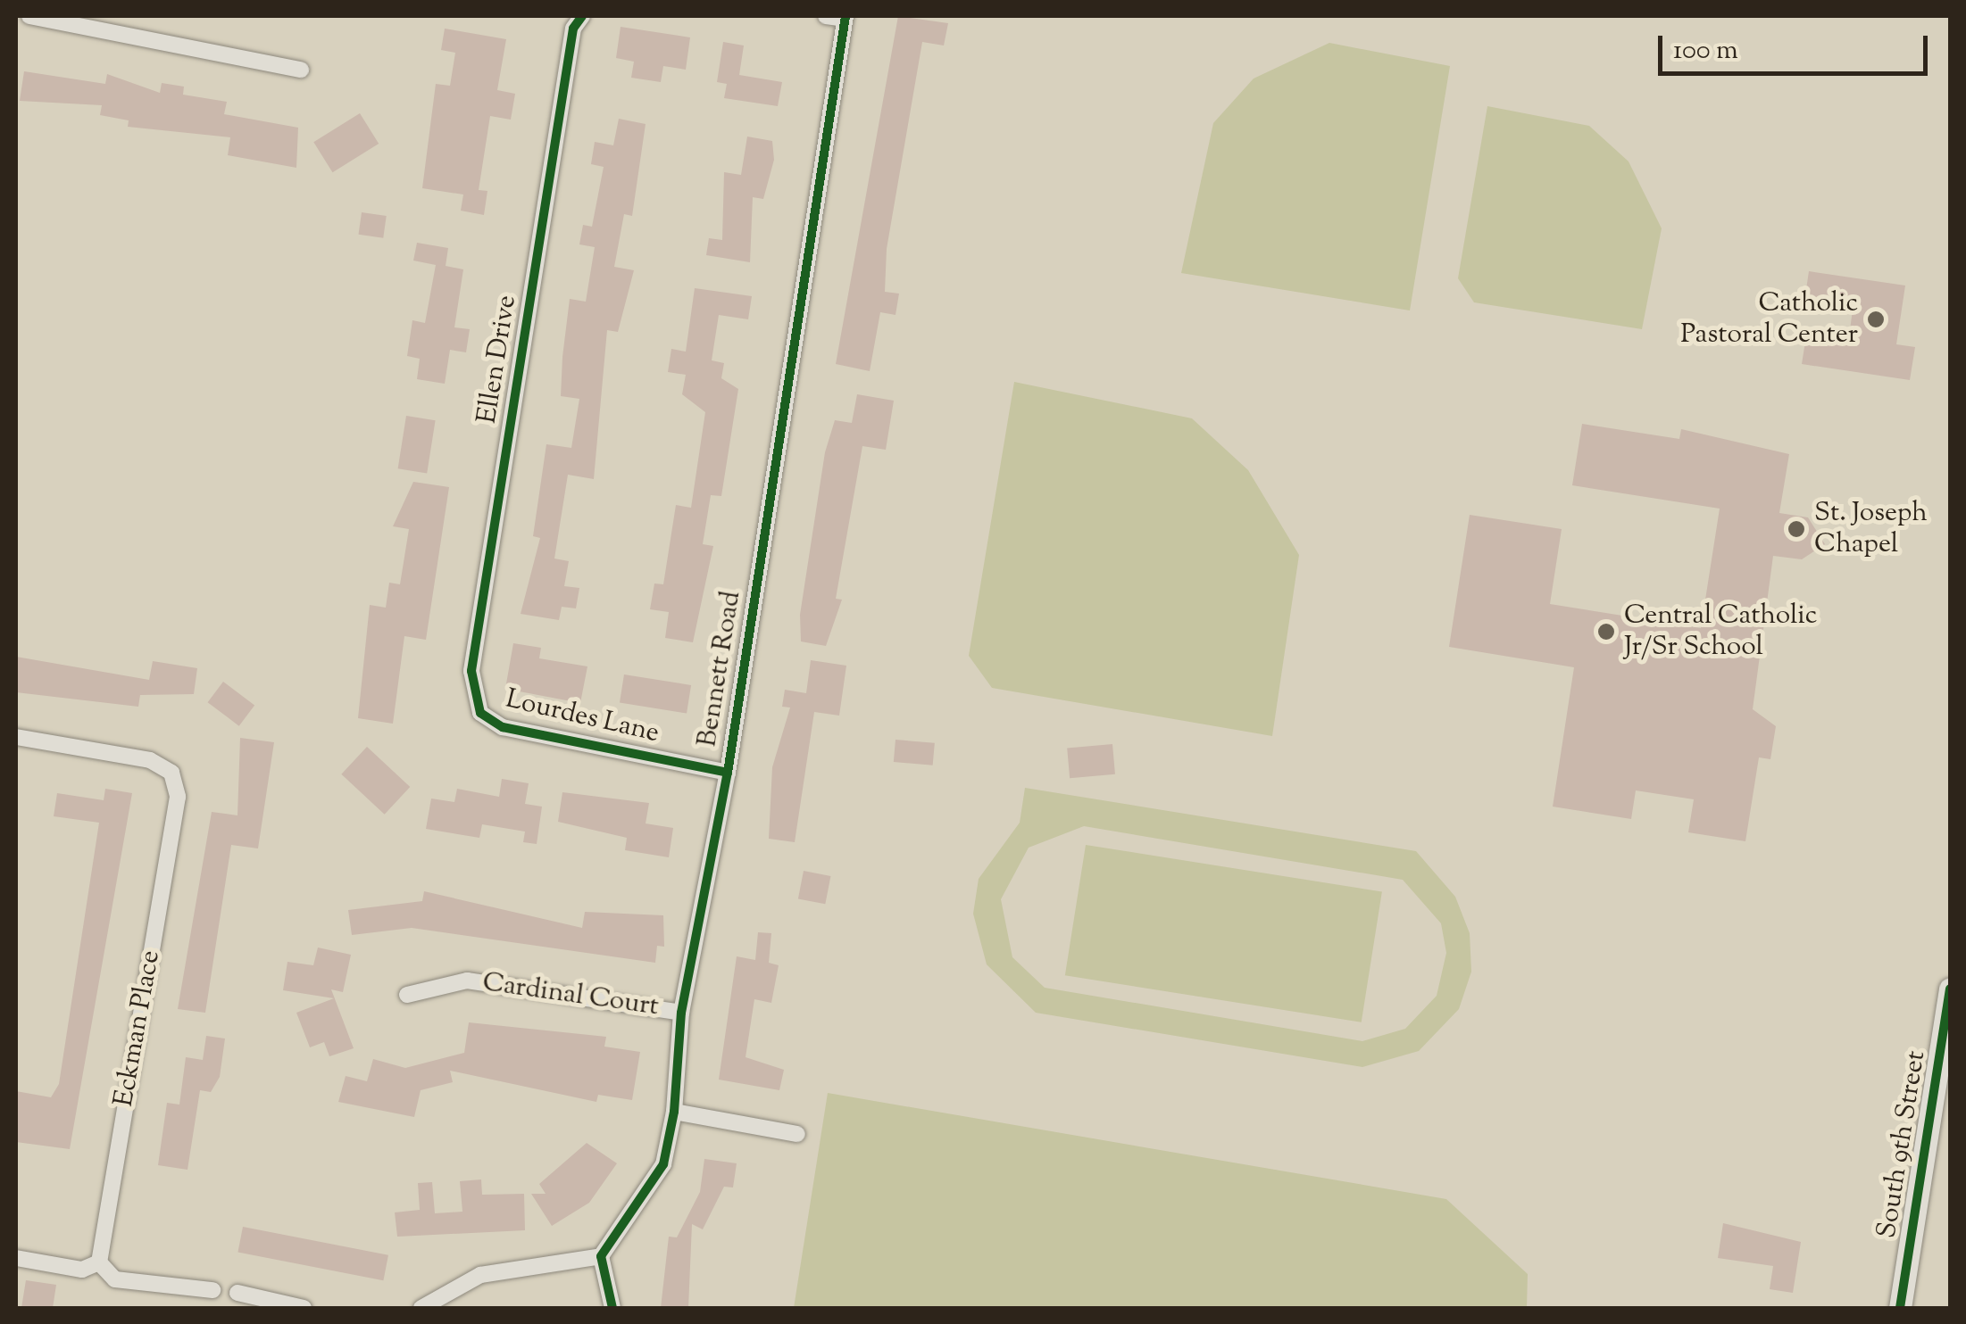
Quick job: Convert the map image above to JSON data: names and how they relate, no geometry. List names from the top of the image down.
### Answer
{
  "streets": {
    "street": [
      "Ellen Drive",
      "Bennett Road",
      "Lourdes Lane",
      "Cardinal Court",
      "Eckman Place",
      "South 9th Street"
    ]
  },
  "crossings": [
    ["Ellen Drive", "Lourdes Lane"],
    ["Bennett Road", "Lourdes Lane"],
    ["Bennett Road", "Cardinal Court"]
  ],
  "places": ["Catholic Pastoral Center", "St. Joseph Chapel", "Central Catholic Jr/Sr School"],
  "scale_bar": "100 m"
}
